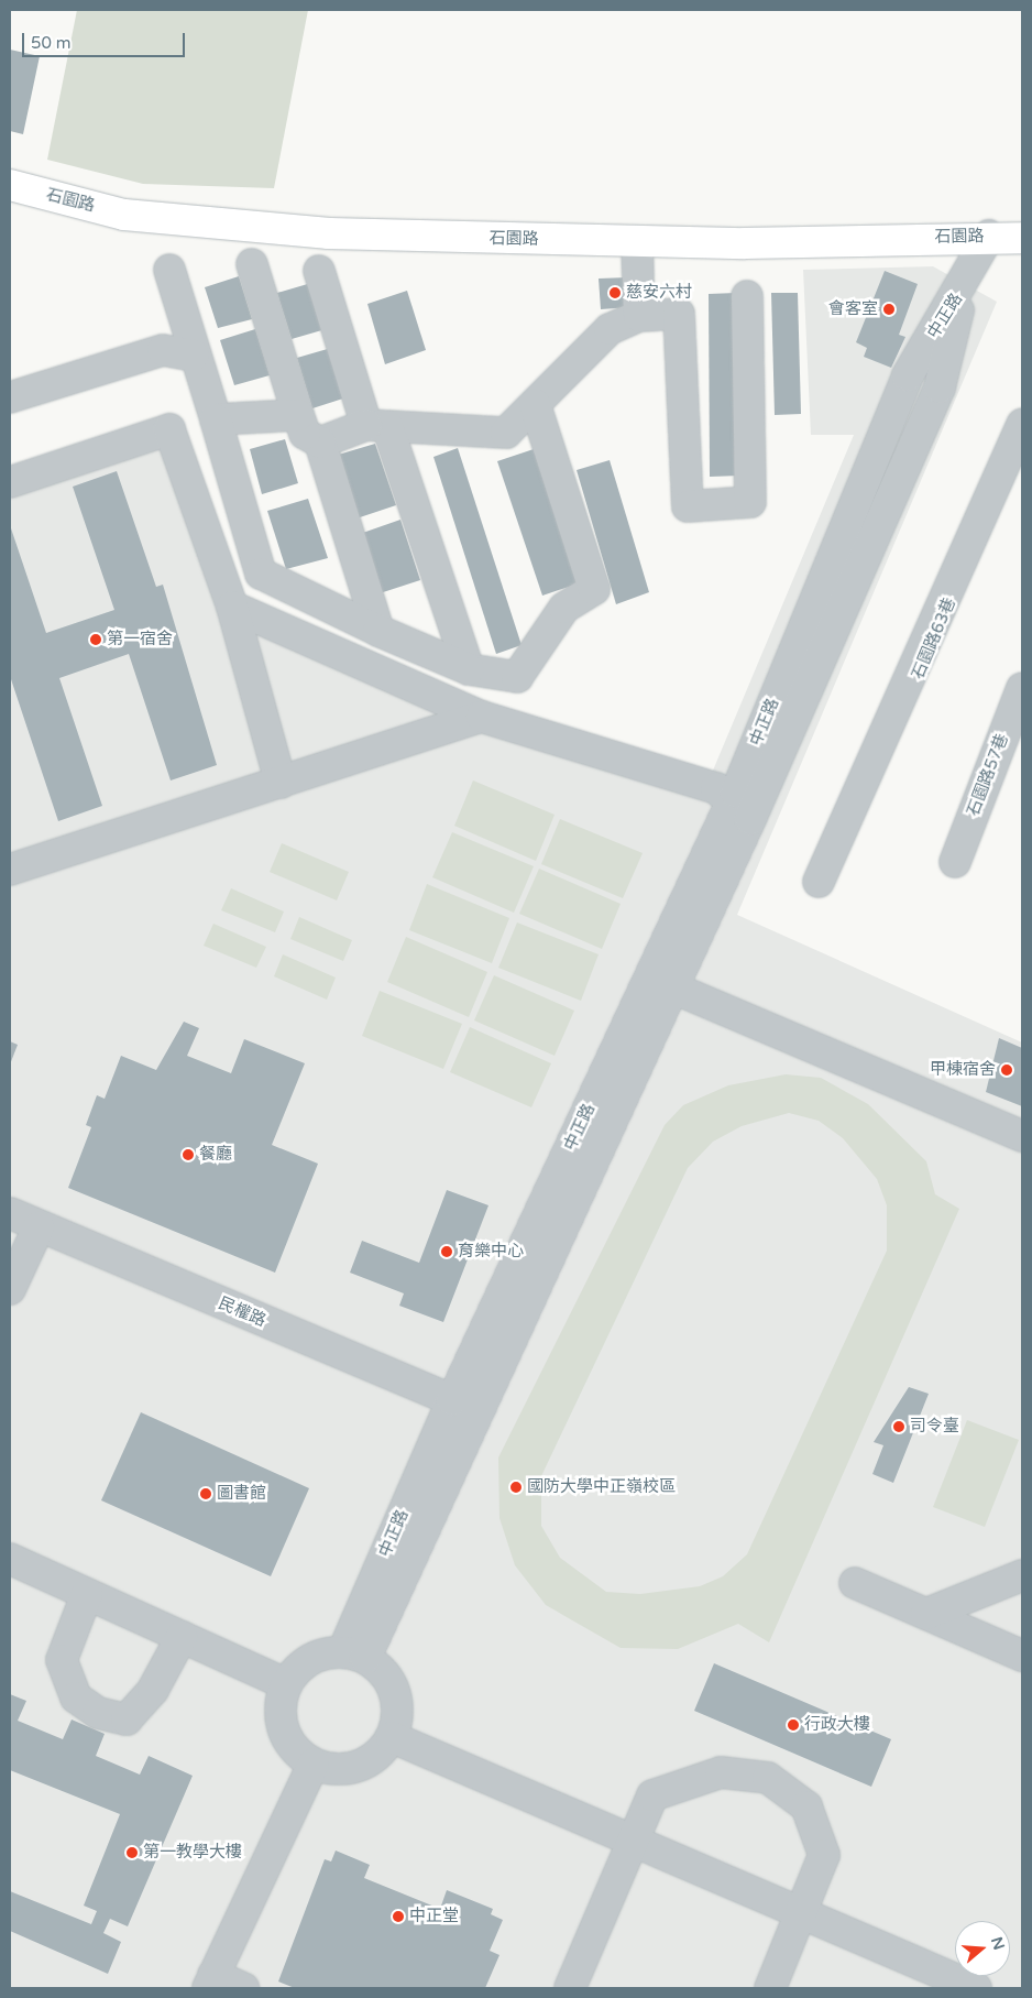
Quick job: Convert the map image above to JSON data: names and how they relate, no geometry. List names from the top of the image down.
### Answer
{
  "streets": {
    "main road": ["石園路"],
    "lane": [
      "中正路",
      "石園路63巷",
      "石園路57巷",
      "民權路"
    ]
  },
  "crossings": [
    ["中正路", "民權路"]
  ],
  "places": [
    "慈安六村",
    "會客室",
    "第一宿舍",
    "甲棟宿舍",
    "餐廳",
    "育樂中心",
    "司令臺",
    "國防大學中正嶺校區",
    "圖書館",
    "行政大樓",
    "第一教學大樓",
    "中正堂"
  ],
  "scale_bar": "50 m",
  "north": "right"
}
